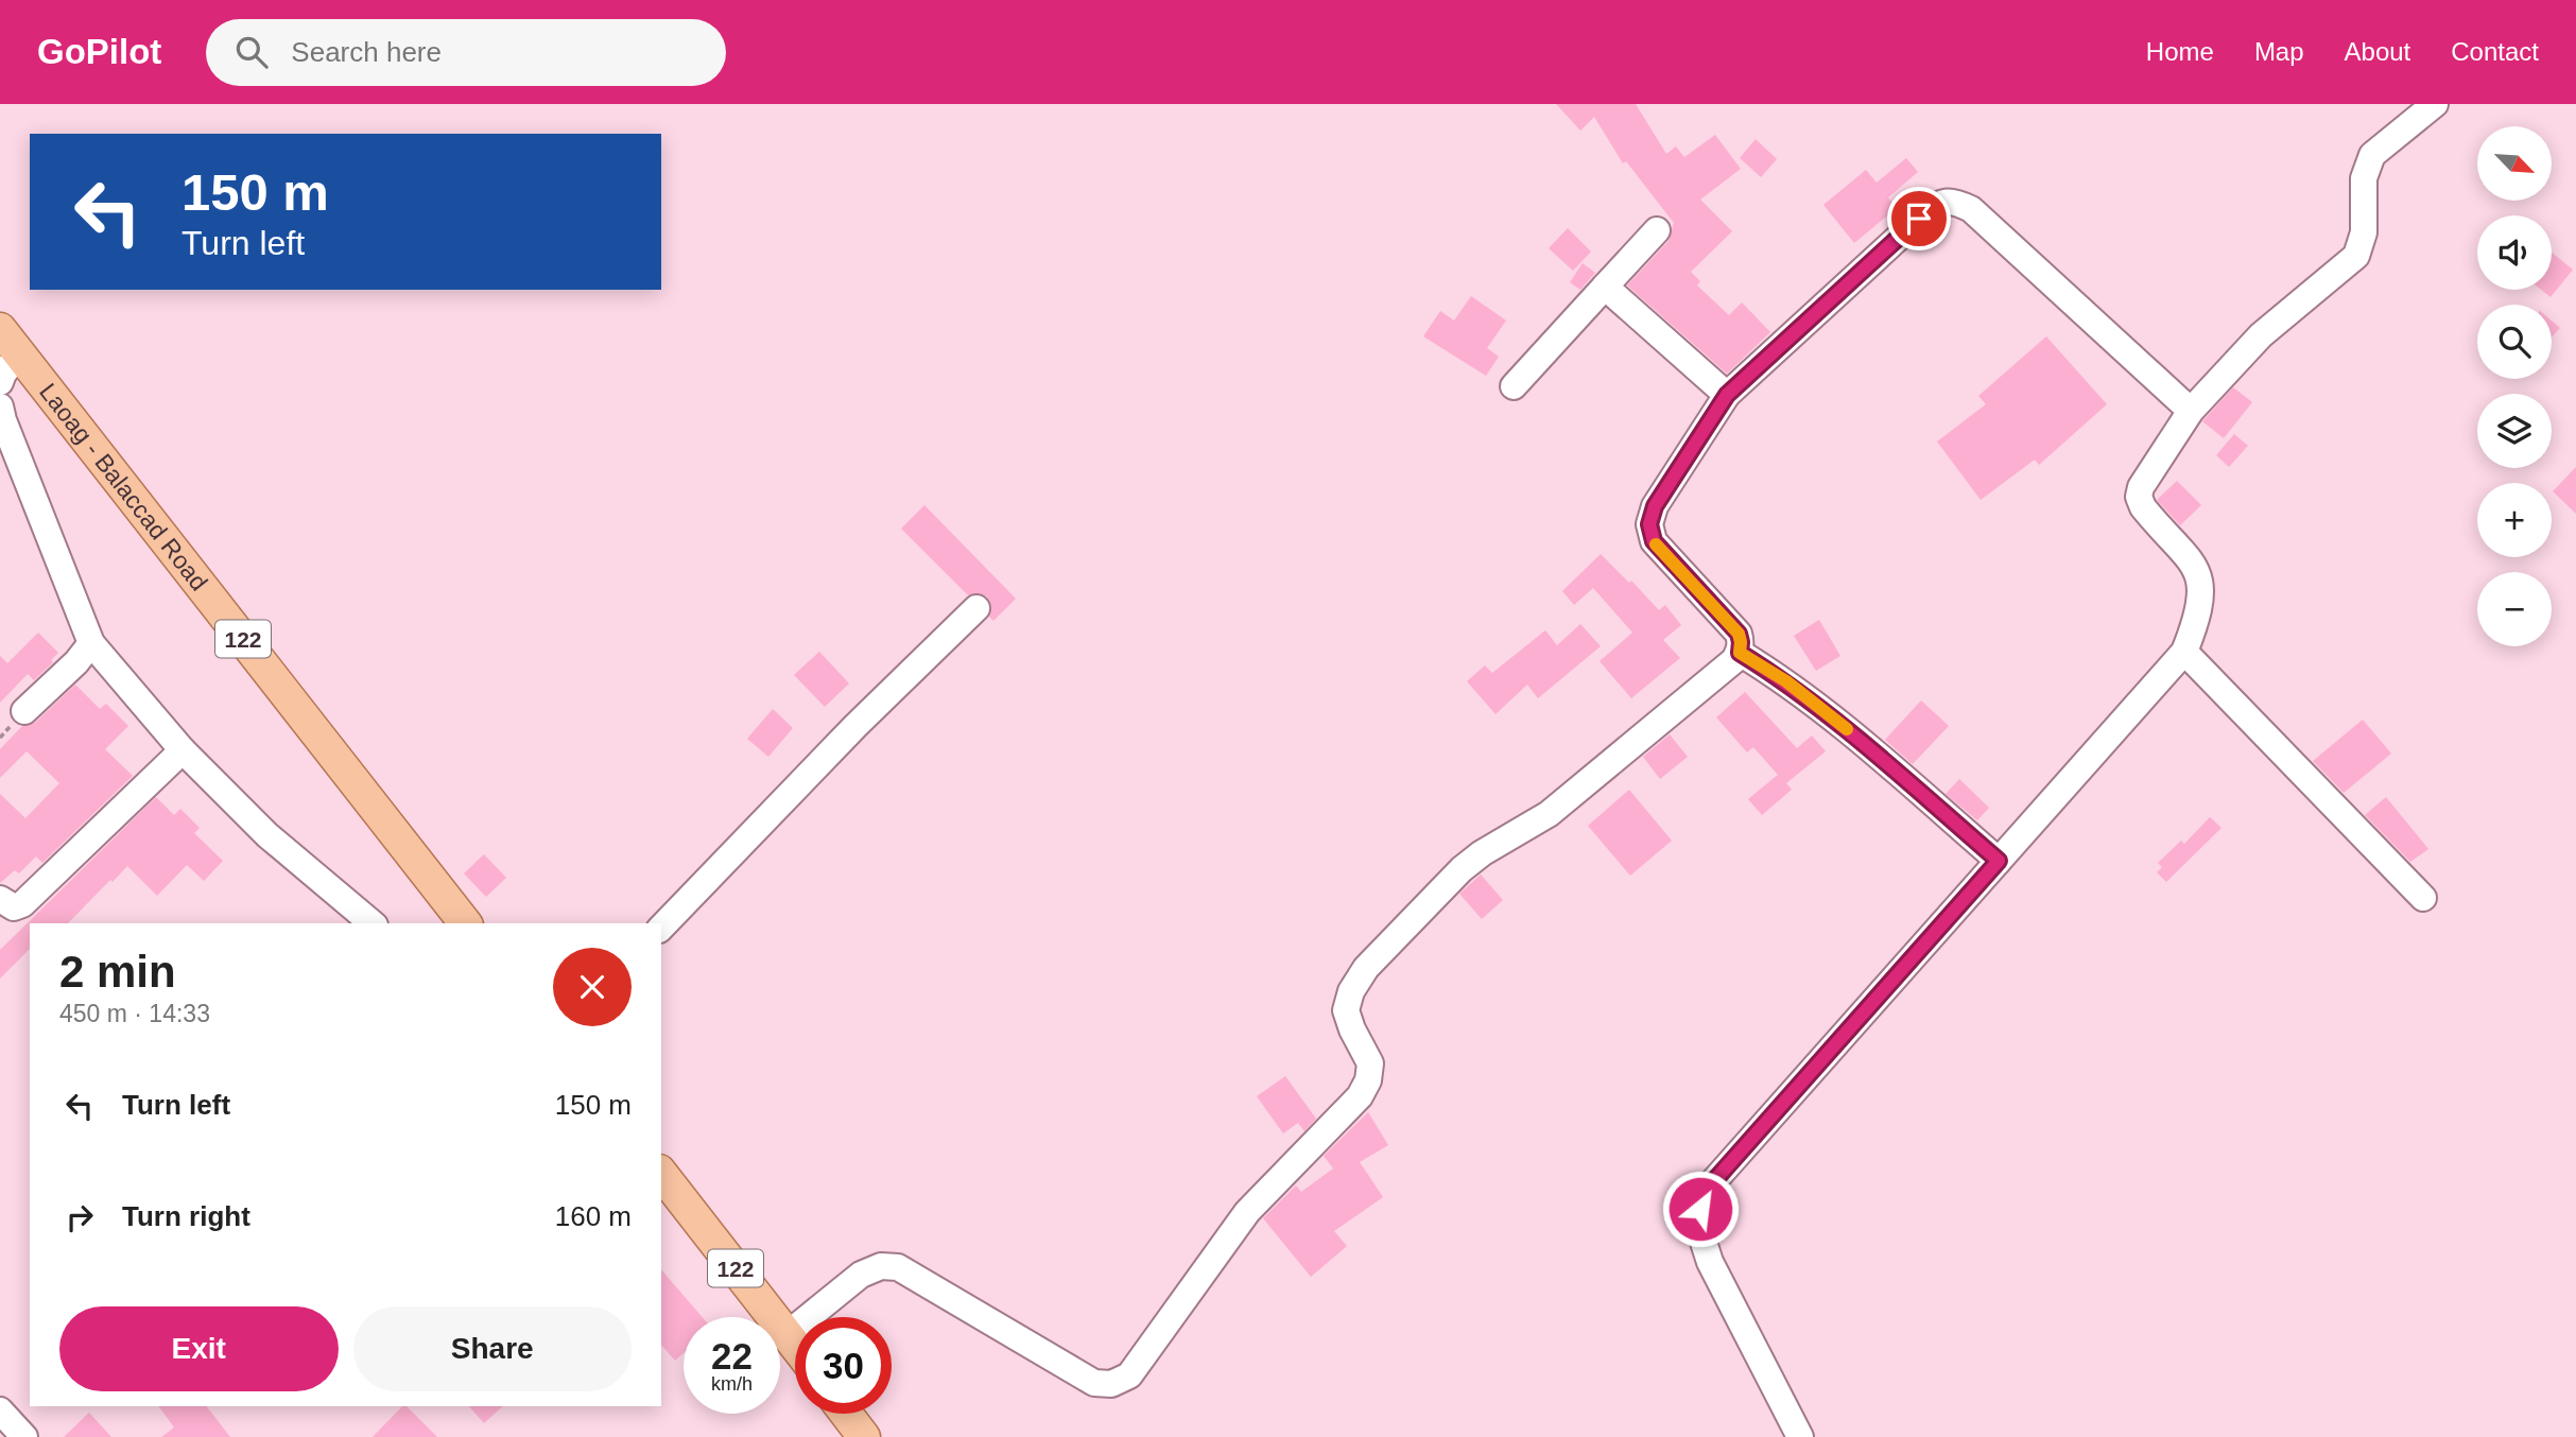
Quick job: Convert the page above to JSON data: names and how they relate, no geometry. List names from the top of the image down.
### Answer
{
  "streets": {
    "main road": ["Laoag - Balaccad Road", "122"]
  },
  "north": "bottom right",
  "page": {
    "header": "GoPilot",
    "search": "Search here",
    "nav": [
      "Home",
      "Map",
      "About",
      "Contact"
    ],
    "map_buttons": ["+", "−"],
    "turn": ["150 m", "Turn left"],
    "heading": ["2 min", "450 m · 14:33"],
    "list": [
      {
        "name": "Turn left",
        "value": "150 m"
      },
      {
        "name": "Turn right",
        "value": "160 m"
      }
    ],
    "buttons": ["Exit", "Share"],
    "speed": "22 km/h",
    "limit": "30"
  }
}
